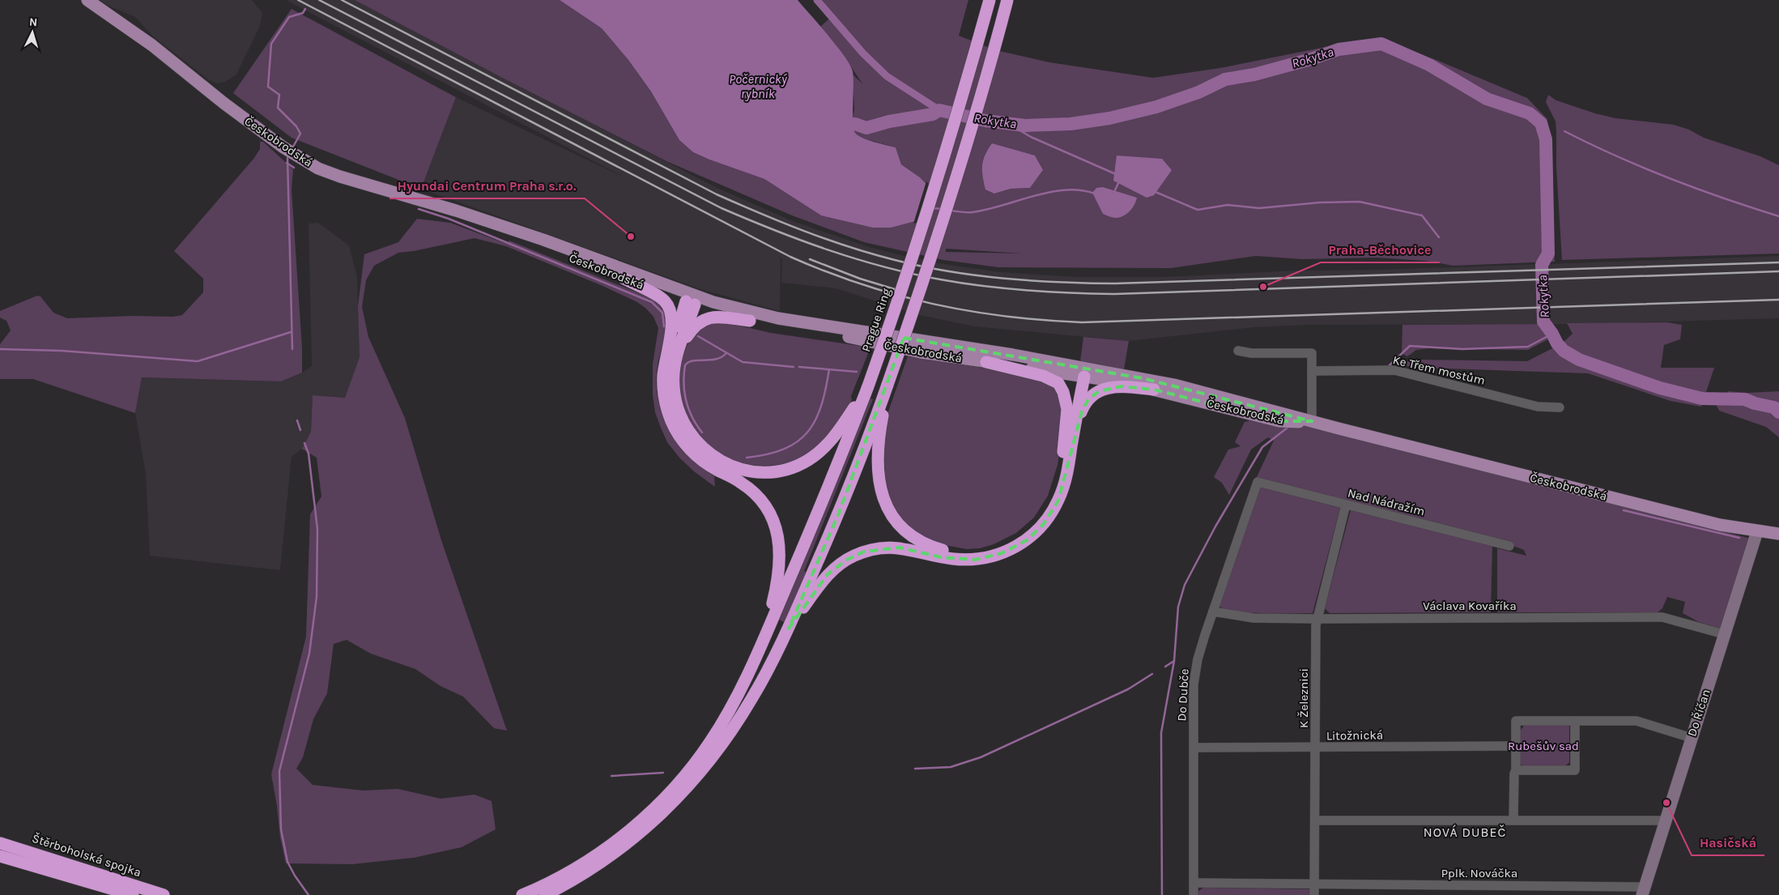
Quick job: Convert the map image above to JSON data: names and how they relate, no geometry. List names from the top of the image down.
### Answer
{
  "streets": {
    "highway": ["Prague Ring", "Štěrboholská spojka"],
    "main road": ["Českobrodská"],
    "street": [
      "Ke Třem mostům",
      "Nad Nádražím",
      "Václava Kovaříka",
      "Do Dubče",
      "K Železnici",
      "Do Říčan",
      "Litožnická",
      "Pplk. Nováčka"
    ]
  },
  "crossings": [
    ["Českobrodská", "Do Říčan"],
    ["Nad Nádražím", "Do Dubče"],
    ["Nad Nádražím", "K Železnici"],
    ["Václava Kovaříka", "Do Dubče"],
    ["Václava Kovaříka", "K Železnici"],
    ["Václava Kovaříka", "Do Říčan"],
    ["Do Dubče", "Litožnická"],
    ["Do Dubče", "Pplk. Nováčka"],
    ["K Železnici", "Litožnická"],
    ["K Železnici", "Pplk. Nováčka"],
    ["Do Říčan", "Pplk. Nováčka"]
  ],
  "districts": ["NOVÁ DUBEČ"],
  "water": ["Rokytka", "Počernický rybník"],
  "parks": ["Rubešův sad"],
  "places": ["Hyundai Centrum Praha s.r.o.", "Praha-Běchovice", "Hasičská"],
  "north": "top"
}
